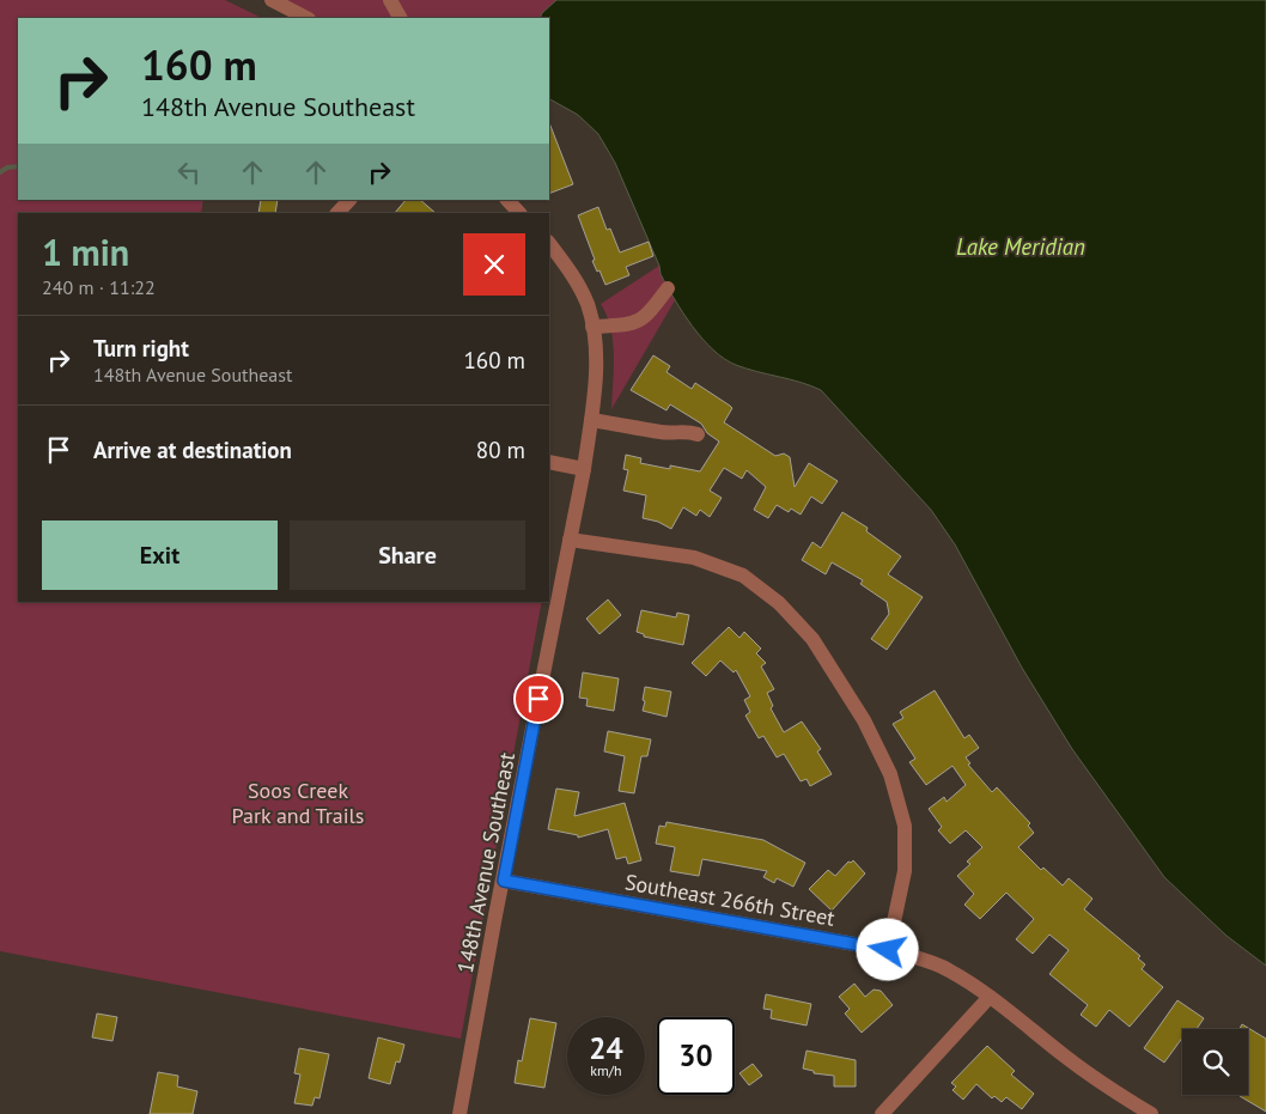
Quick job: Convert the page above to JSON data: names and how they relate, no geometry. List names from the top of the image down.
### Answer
{
  "streets": {
    "street": ["148th Avenue Southeast", "Southeast 266th Street"]
  },
  "crossings": [
    ["148th Avenue Southeast", "Southeast 266th Street"]
  ],
  "water": ["Lake Meridian"],
  "parks": ["Soos Creek Park and Trails"],
  "page": {
    "turn": ["160 m", "148th Avenue Southeast"],
    "heading": ["1 min", "240 m · 11:22"],
    "list": [
      {
        "name": "Turn right",
        "note": "148th Avenue Southeast",
        "value": "160 m"
      },
      {
        "name": "Arrive at destination",
        "value": "80 m"
      }
    ],
    "buttons": ["Exit", "Share"],
    "speed": "24 km/h",
    "limit": "30"
  }
}
